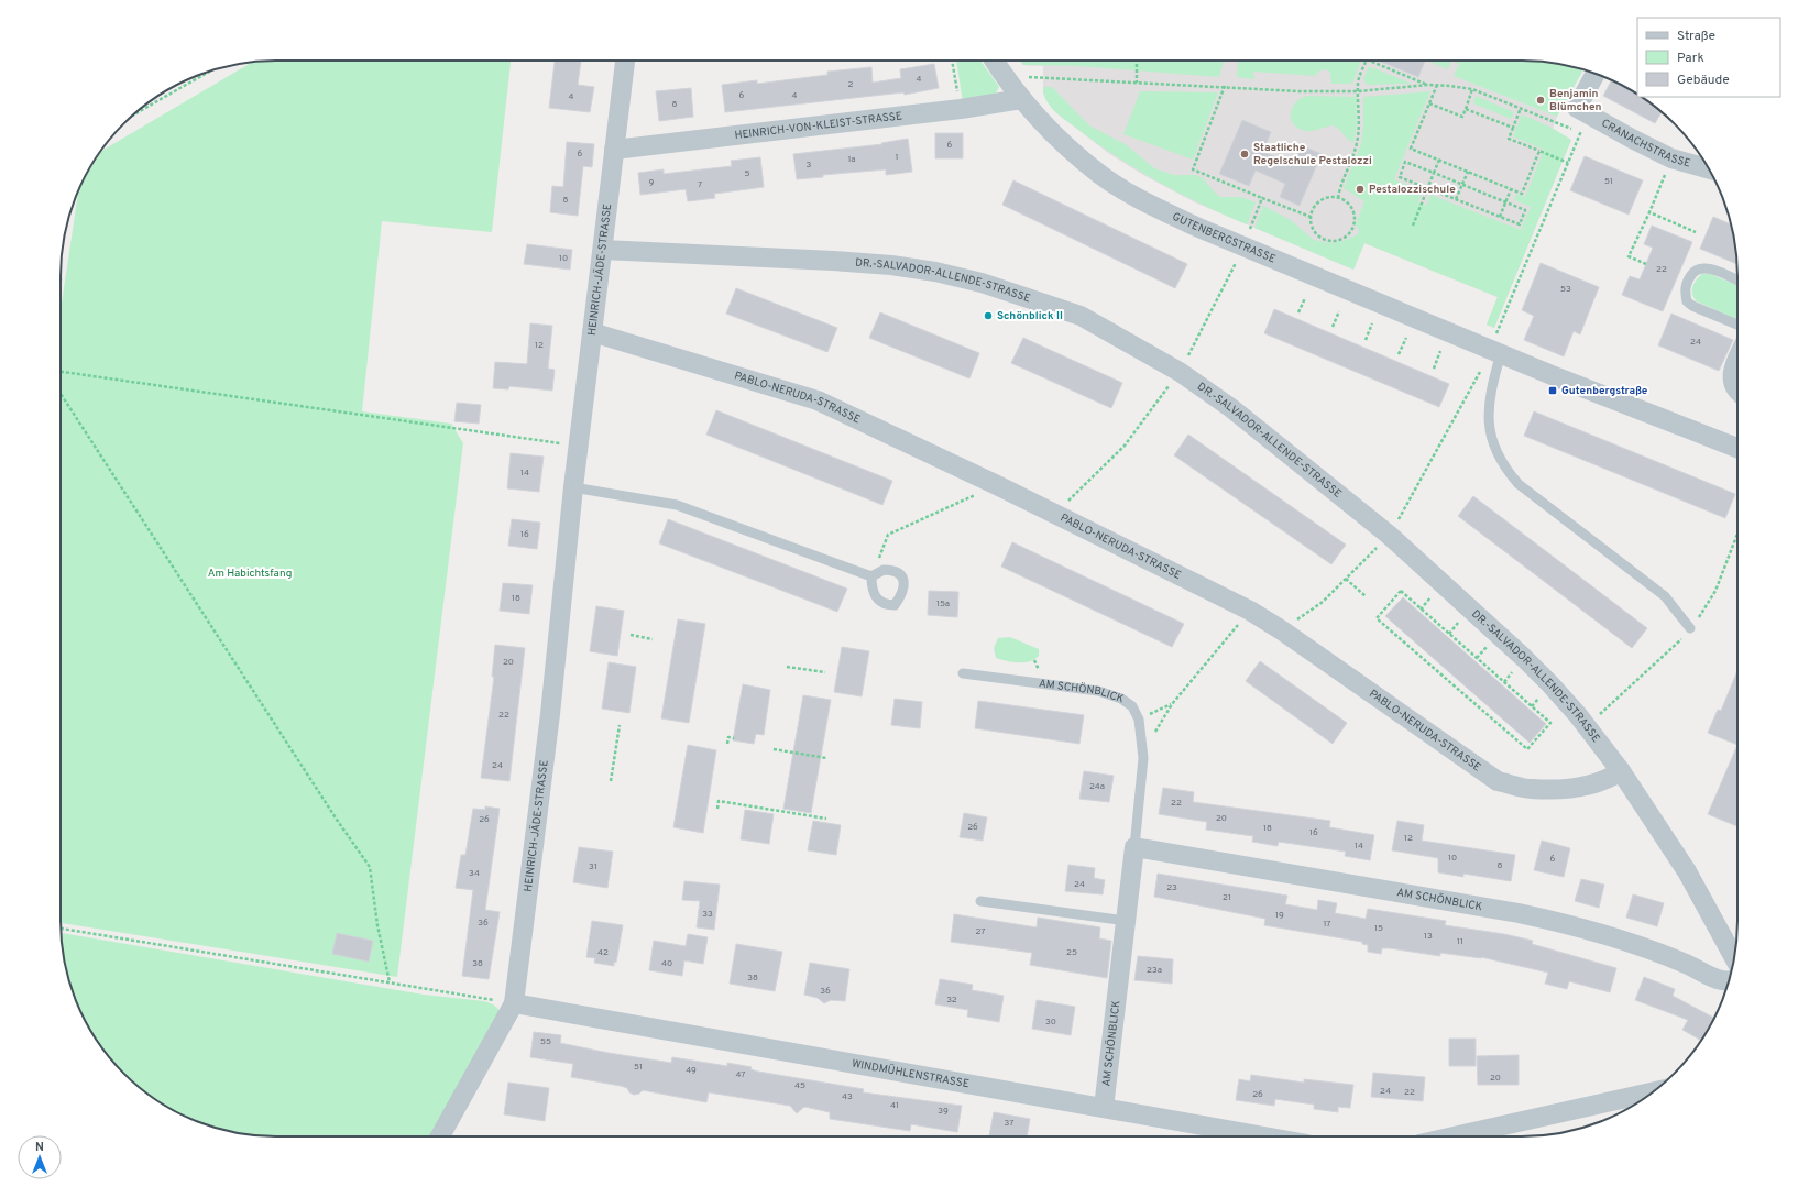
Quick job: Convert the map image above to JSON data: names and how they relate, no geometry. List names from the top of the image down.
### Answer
{
  "streets": {
    "street": [
      "HEINRICH-VON-KLEIST-STRASSE",
      "CRANACHSTRASSE",
      "GUTENBERGSTRASSE",
      "HEINRICH-JÄDE-STRASSE",
      "DR.-SALVADOR-ALLENDE-STRASSE",
      "PABLO-NERUDA-STRASSE",
      "AM SCHÖNBLICK",
      "WINDMÜHLENSTRASSE"
    ]
  },
  "crossings": [
    ["HEINRICH-VON-KLEIST-STRASSE", "GUTENBERGSTRASSE"],
    ["HEINRICH-VON-KLEIST-STRASSE", "HEINRICH-JÄDE-STRASSE"],
    ["HEINRICH-JÄDE-STRASSE", "DR.-SALVADOR-ALLENDE-STRASSE"],
    ["HEINRICH-JÄDE-STRASSE", "PABLO-NERUDA-STRASSE"],
    ["HEINRICH-JÄDE-STRASSE", "WINDMÜHLENSTRASSE"],
    ["DR.-SALVADOR-ALLENDE-STRASSE", "PABLO-NERUDA-STRASSE"],
    ["AM SCHÖNBLICK", "WINDMÜHLENSTRASSE"]
  ],
  "parks": ["Am Habichtsfang"],
  "places": {
    "other": [
      "Benjamin Blümchen",
      "Staatliche Regelschule Pestalozzi",
      "Pestalozzischule",
      "Schönblick II"
    ],
    "transit": ["Gutenbergstraße"]
  },
  "house_numbers": [
    "4",
    "2",
    "6",
    "4",
    "4",
    "8",
    "6",
    "6",
    "1",
    "1a",
    "3",
    "5",
    "51",
    "9",
    "7",
    "8",
    "10",
    "22",
    "53",
    "24",
    "12",
    "14",
    "16",
    "18",
    "15a",
    "20",
    "22",
    "24",
    "24a",
    "22",
    "20",
    "26",
    "26",
    "18",
    "16",
    "12",
    "14",
    "10",
    "6",
    "8",
    "31",
    "34",
    "24",
    "23",
    "21",
    "33",
    "19",
    "36",
    "17",
    "15",
    "27",
    "13",
    "11",
    "42",
    "25",
    "38",
    "40",
    "23a",
    "38",
    "36",
    "32",
    "30",
    "55",
    "51",
    "49",
    "47",
    "20",
    "45",
    "24",
    "22",
    "26",
    "43",
    "41",
    "39",
    "37"
  ],
  "legend": ["Straße", "Park", "Gebäude"],
  "north": "top"
}
